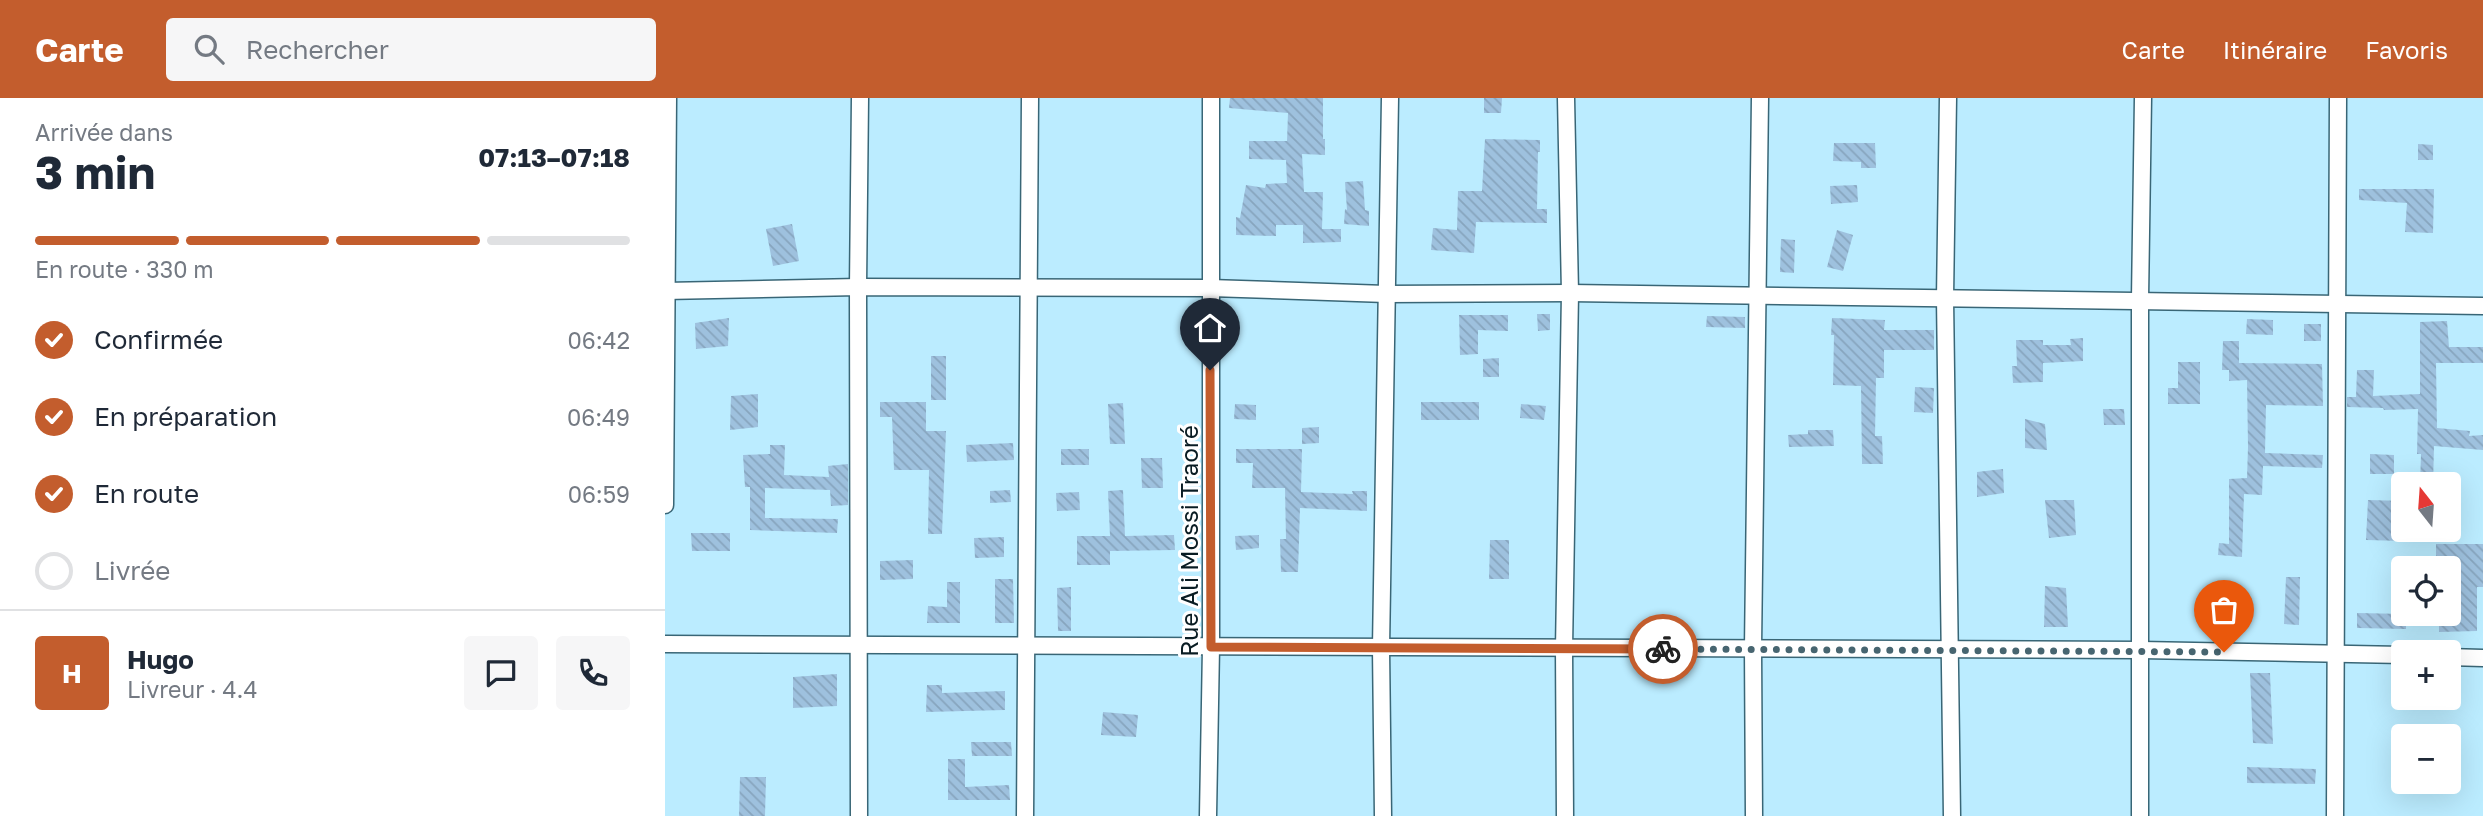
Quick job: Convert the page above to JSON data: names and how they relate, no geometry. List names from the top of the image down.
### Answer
{
  "streets": {
    "street": ["Rue Ali Mossi Traoré"]
  },
  "north": "top",
  "page": {
    "header": "Carte",
    "search": "Rechercher",
    "nav": ["Carte", "Itinéraire", "Favoris"],
    "heading": ["3 min", "Arrivée dans", "07:13–07:18"],
    "panel": ["Hugo", "Livreur · 4.4"],
    "bar": "En route · 330 m",
    "list": [
      ["Confirmée", "06:42"],
      ["En préparation", "06:49"],
      ["En route", "06:59"],
      "Livrée"
    ],
    "map_buttons": ["+", "−"],
    "round": "H"
  }
}
